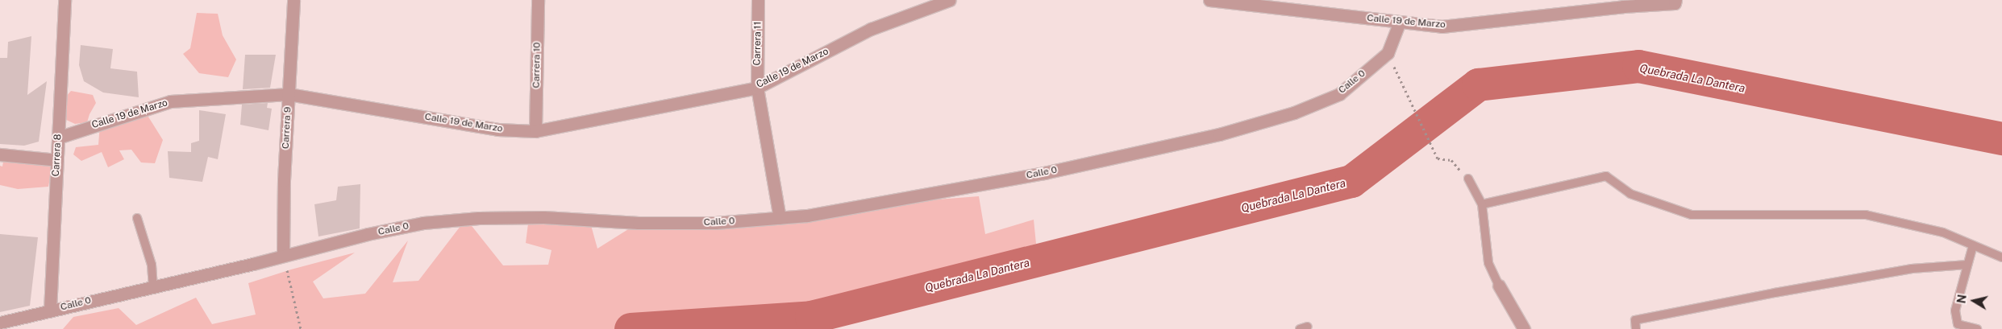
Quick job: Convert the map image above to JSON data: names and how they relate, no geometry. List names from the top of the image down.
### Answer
{
  "streets": {
    "street": [
      "Calle 19 de Marzo",
      "Carrera 11",
      "Carrera 10",
      "Calle 0",
      "Carrera 9",
      "Carrera 8"
    ]
  },
  "crossings": [
    ["Calle 19 de Marzo", "Carrera 11"],
    ["Calle 19 de Marzo", "Carrera 10"],
    ["Calle 19 de Marzo", "Calle 0"],
    ["Calle 19 de Marzo", "Carrera 9"],
    ["Calle 19 de Marzo", "Carrera 8"],
    ["Carrera 11", "Calle 0"],
    ["Calle 0", "Carrera 9"],
    ["Calle 0", "Carrera 8"]
  ],
  "water": ["Quebrada La Dantera"],
  "north": "left"
}
